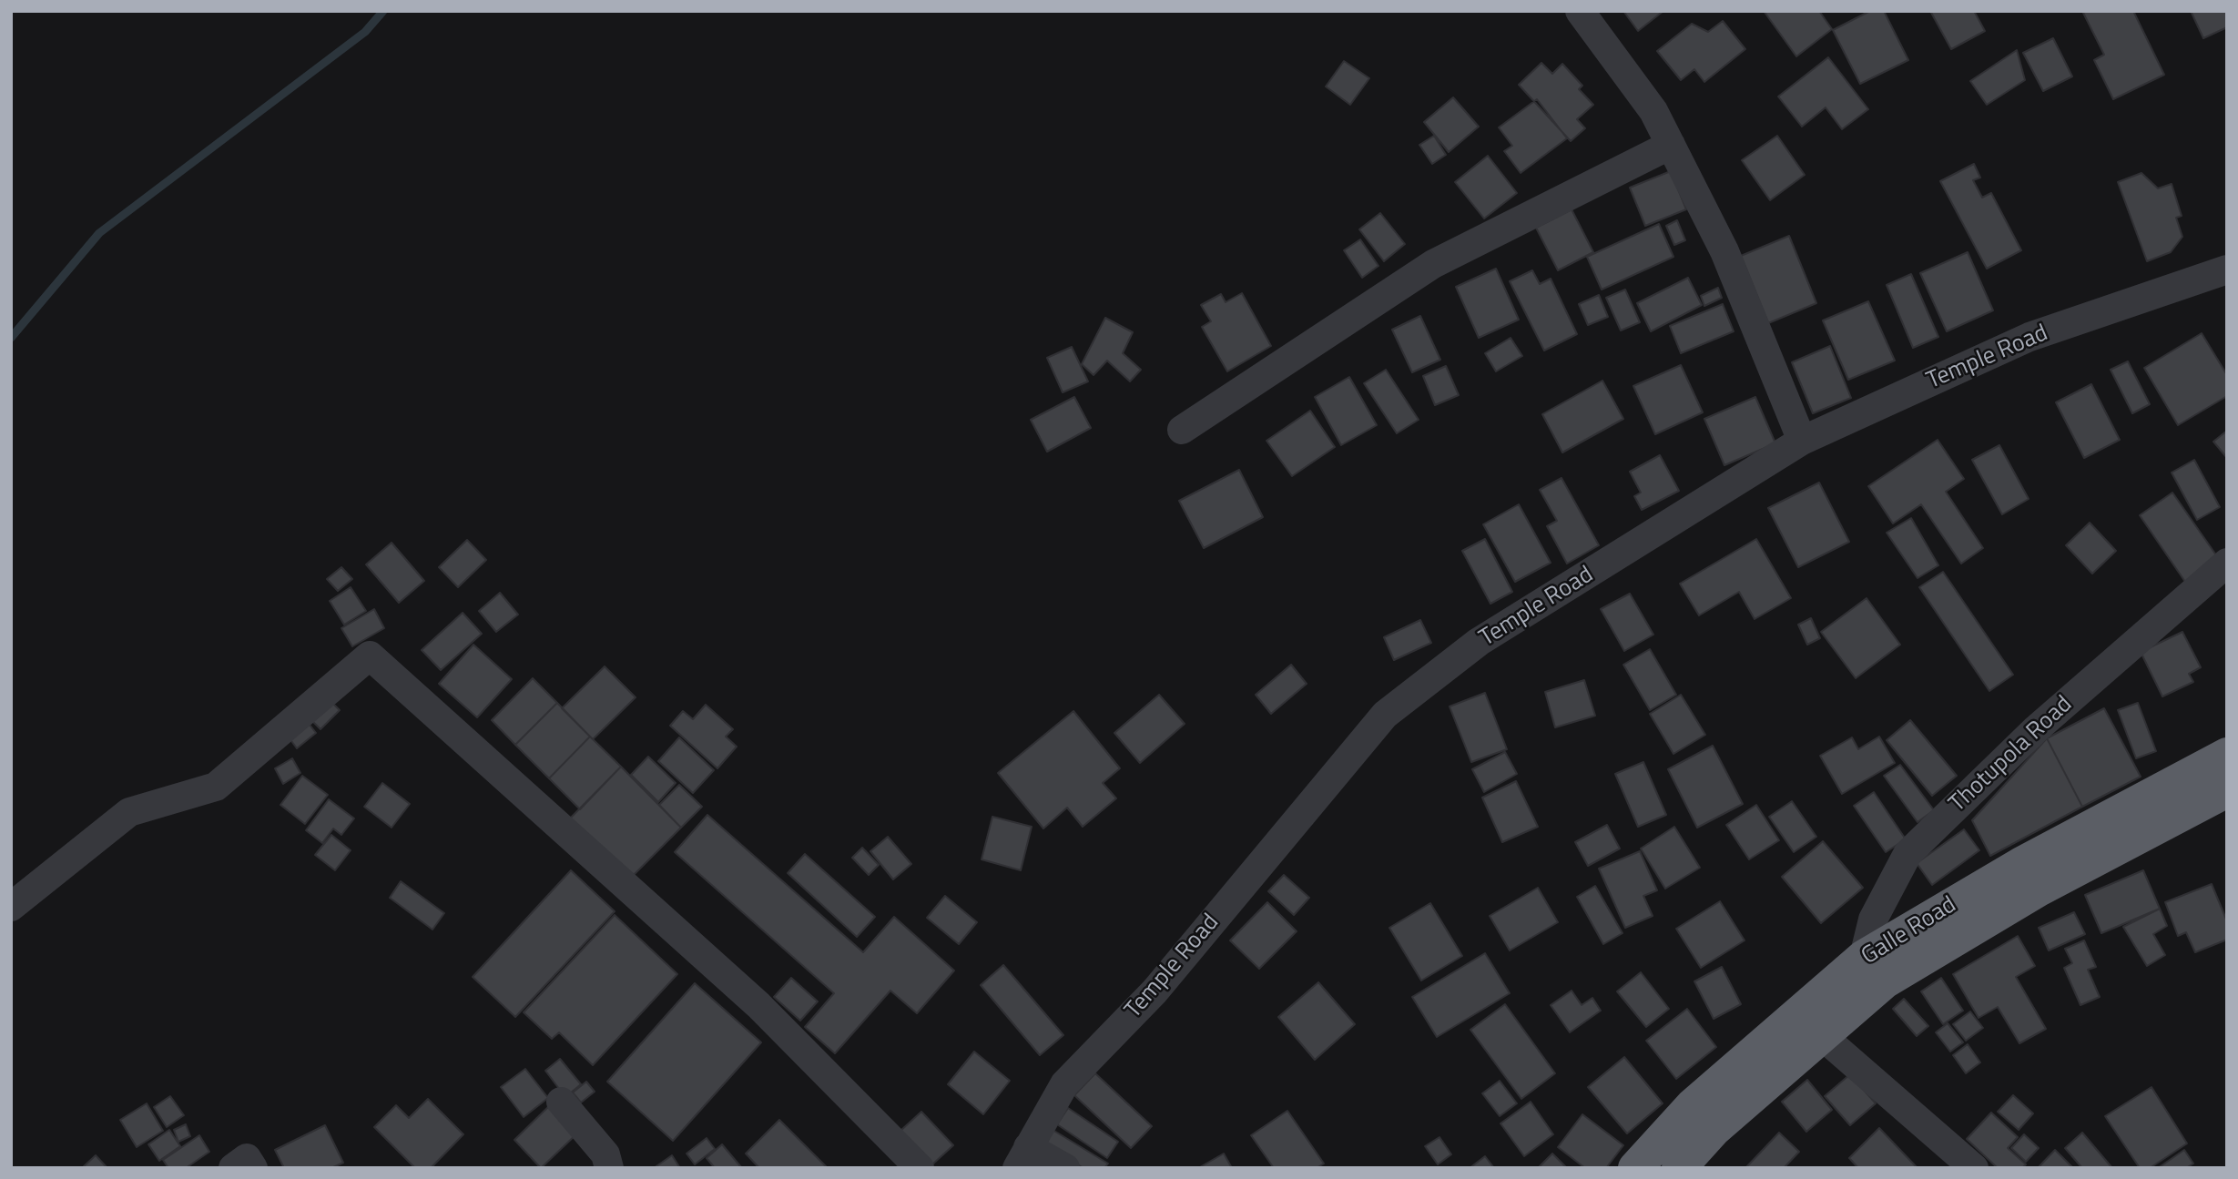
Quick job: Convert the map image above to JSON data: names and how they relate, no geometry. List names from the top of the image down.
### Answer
{
  "streets": {
    "highway": ["Galle Road"],
    "street": ["Temple Road", "Thotupola Road"]
  },
  "crossings": [
    ["Thotupola Road", "Galle Road"]
  ]
}
